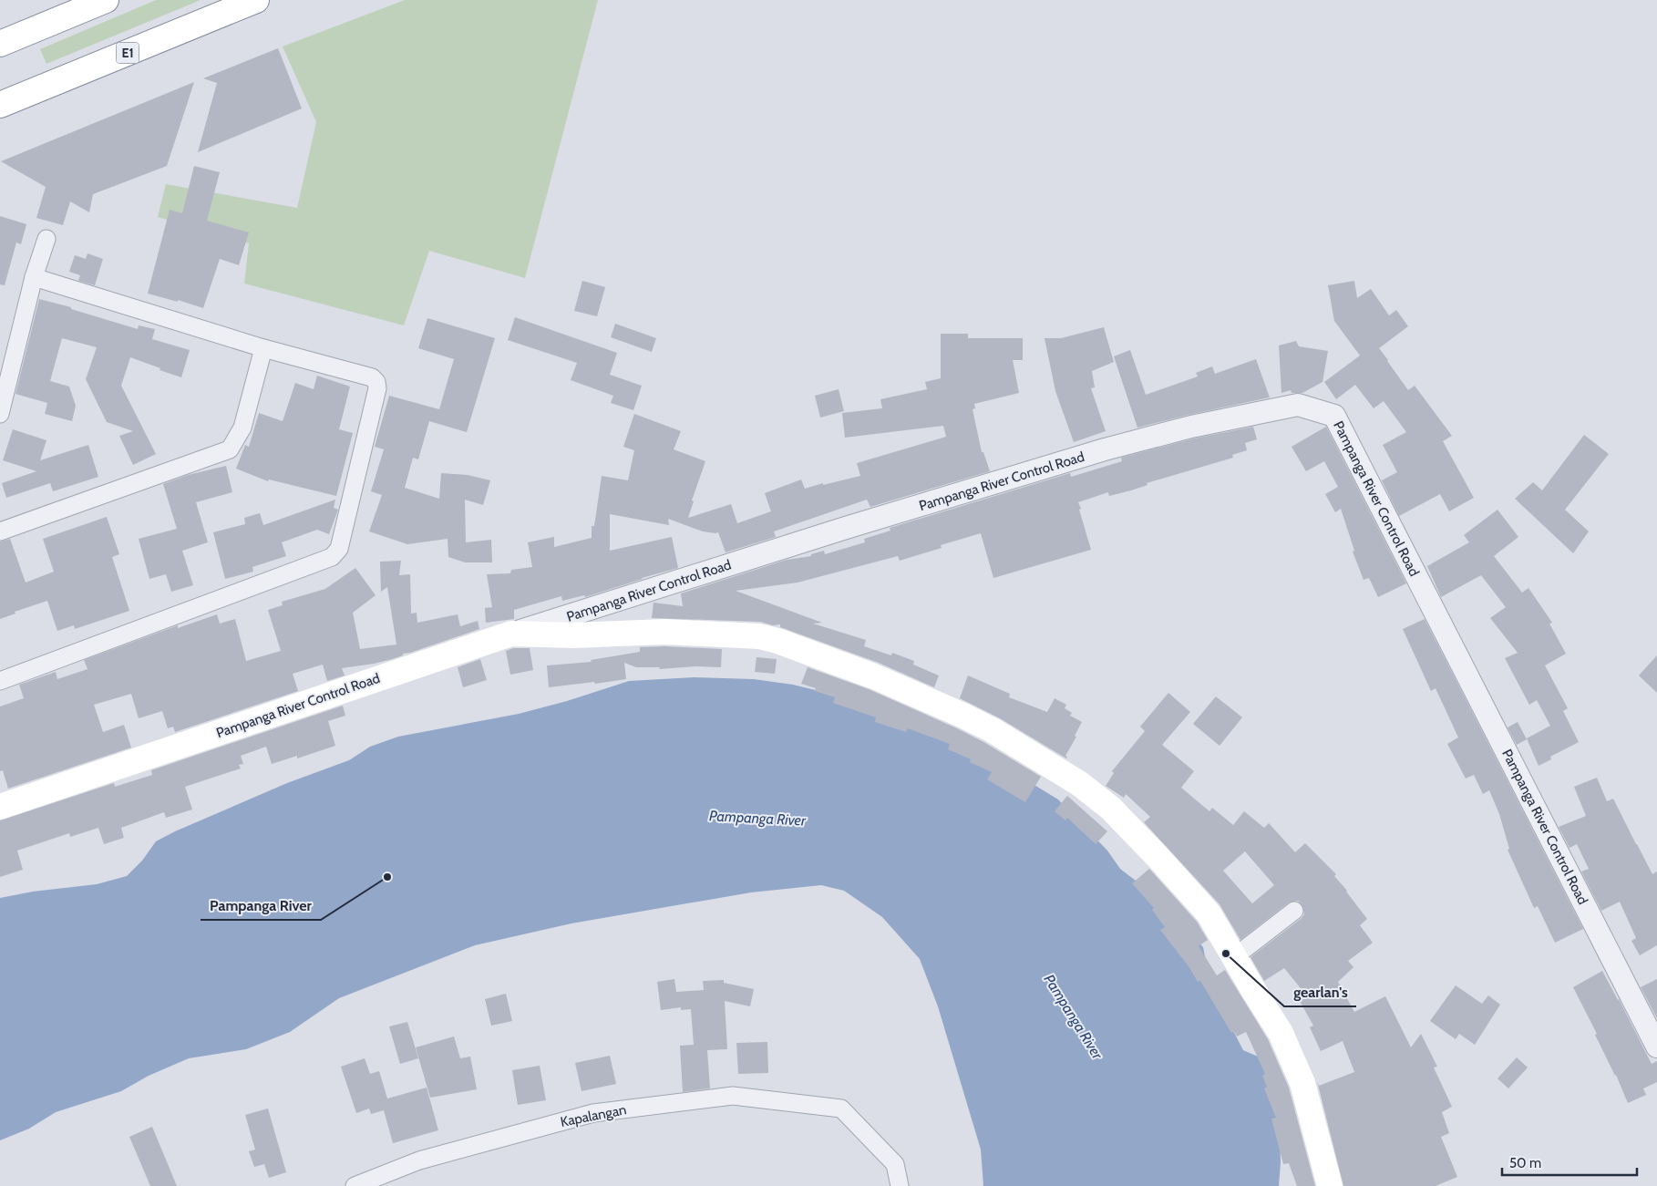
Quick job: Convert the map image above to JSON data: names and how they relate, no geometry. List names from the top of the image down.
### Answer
{
  "streets": {
    "main road": ["E1", "Pampanga River Control Road"],
    "street": ["Kapalangan"]
  },
  "water": ["Pampanga River"],
  "places": ["Pampanga River", "gearlan's"],
  "scale_bar": "50 m"
}
